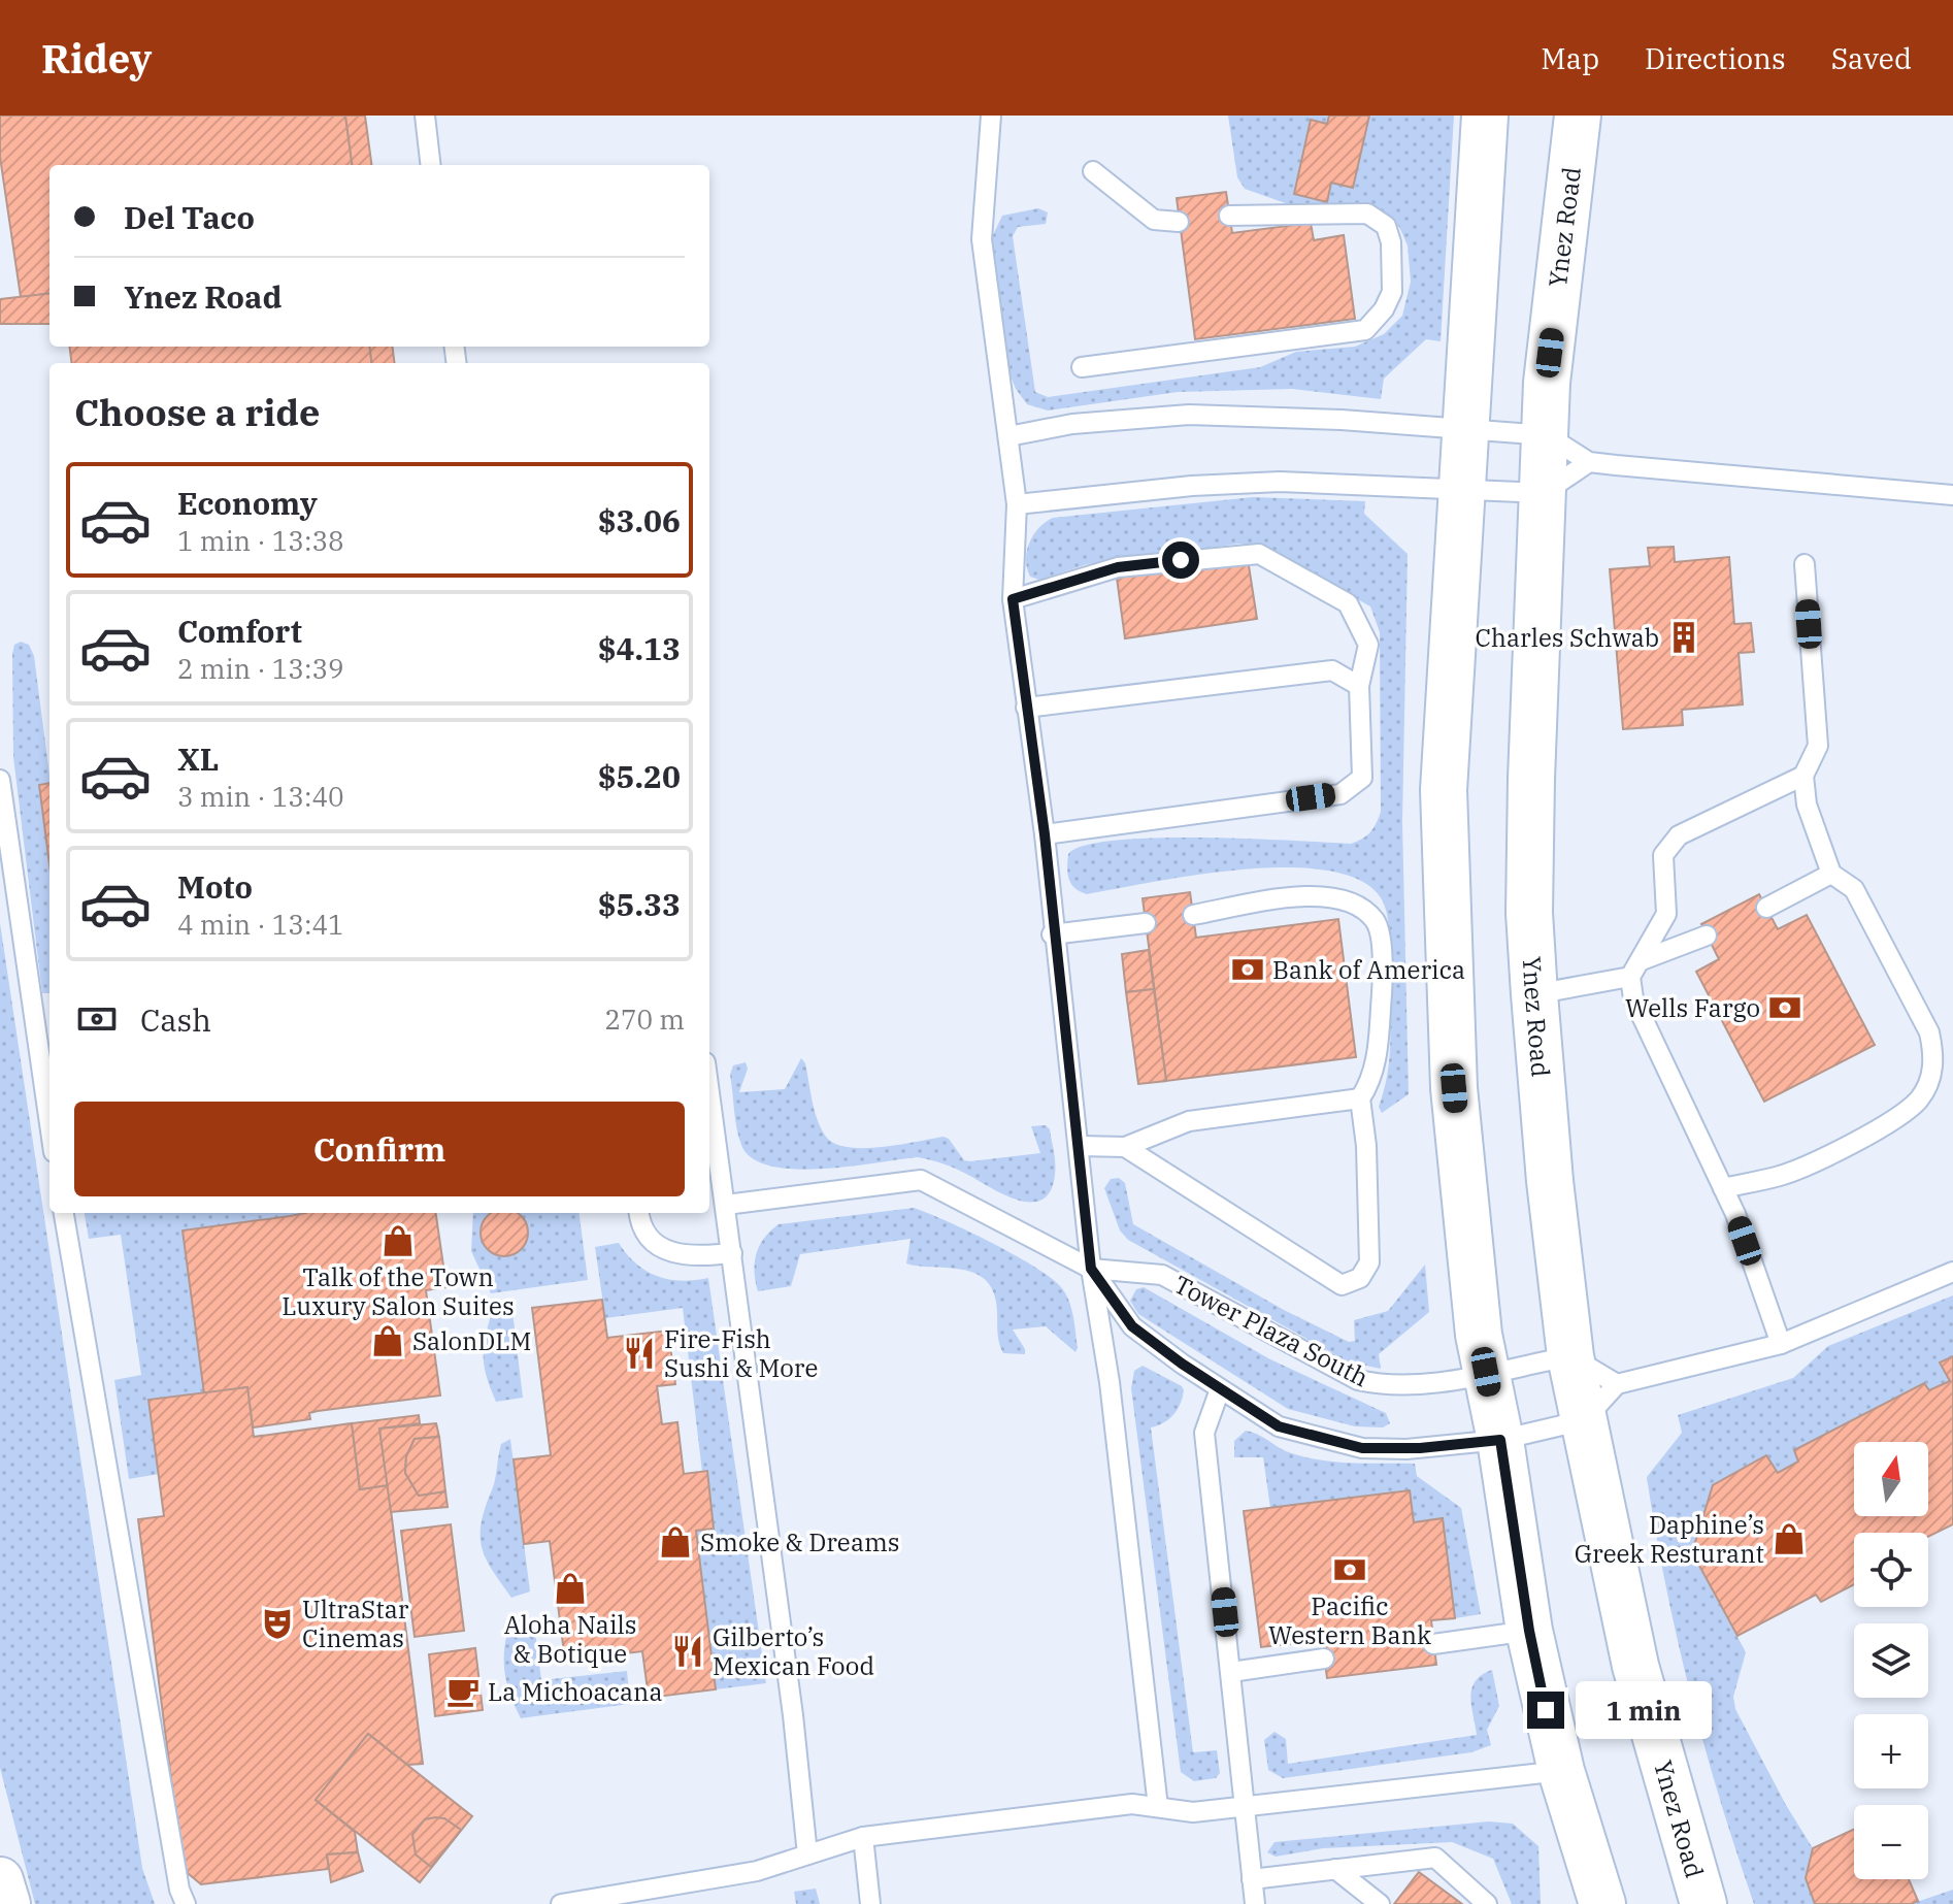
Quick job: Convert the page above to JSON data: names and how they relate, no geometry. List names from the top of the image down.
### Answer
{
  "streets": {
    "main road": ["Ynez Road"],
    "lane": ["Tower Plaza South"]
  },
  "crossings": [
    ["Ynez Road", "Tower Plaza South"]
  ],
  "places": {
    "building": ["Charles Schwab"],
    "bank": ["Bank of America", "Wells Fargo", "Pacific Western Bank"],
    "shop": [
      "Talk of the Town Luxury Salon Suites",
      "SalonDLM",
      "Daphine’s Greek Resturant",
      "Smoke & Dreams",
      "Aloha Nails & Botique"
    ],
    "restaurant": ["Fire-Fish Sushi & More", "Gilberto’s Mexican Food"],
    "theatre": ["UltraStar Cinemas"],
    "cafe": ["La Michoacana"]
  },
  "north": "top",
  "page": {
    "header": "Ridey",
    "nav": ["Map", "Directions", "Saved"],
    "banner": ["Del Taco", "Ynez Road"],
    "heading": "Choose a ride",
    "list": [
      {
        "name": "Economy",
        "note": "1 min · 13:38",
        "value": "$3.06"
      },
      {
        "name": "Comfort",
        "note": "2 min · 13:39",
        "value": "$4.13"
      },
      {
        "name": "XL",
        "note": "3 min · 13:40",
        "value": "$5.20"
      },
      {
        "name": "Moto",
        "note": "4 min · 13:41",
        "value": "$5.33"
      }
    ],
    "pay": ["Cash", "270 m"],
    "buttons": "Confirm",
    "map_buttons": ["+", "−"],
    "bubble": "1 min"
  }
}
